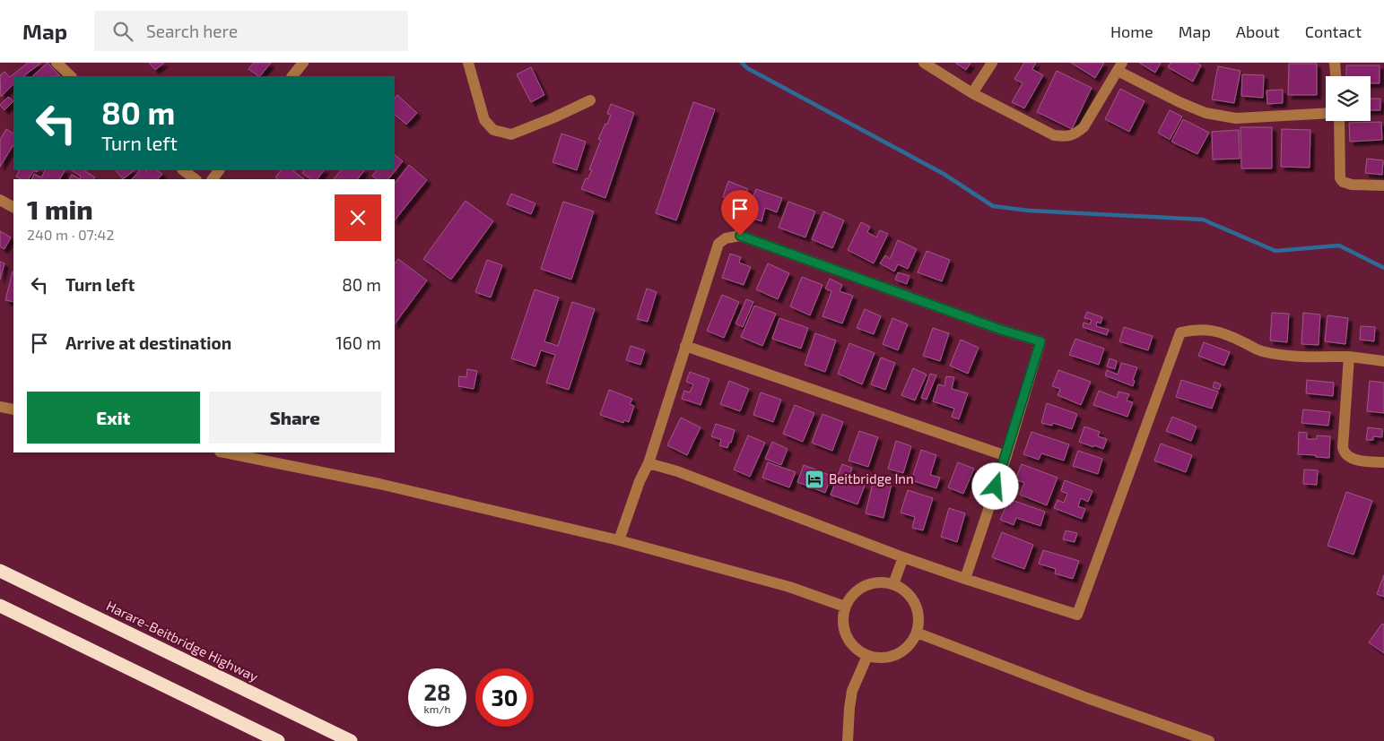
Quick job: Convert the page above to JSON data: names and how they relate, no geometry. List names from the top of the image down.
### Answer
{
  "streets": {
    "highway": ["Harare-Beitbridge Highway"]
  },
  "places": {
    "hotel": ["Beitbridge Inn"]
  },
  "page": {
    "header": "Map",
    "search": "Search here",
    "nav": [
      "Home",
      "Map",
      "About",
      "Contact"
    ],
    "turn": ["80 m", "Turn left"],
    "heading": ["1 min", "240 m · 07:42"],
    "list": [
      {
        "name": "Turn left",
        "value": "80 m"
      },
      {
        "name": "Arrive at destination",
        "value": "160 m"
      }
    ],
    "buttons": ["Exit", "Share"],
    "speed": "28 km/h",
    "limit": "30"
  }
}
